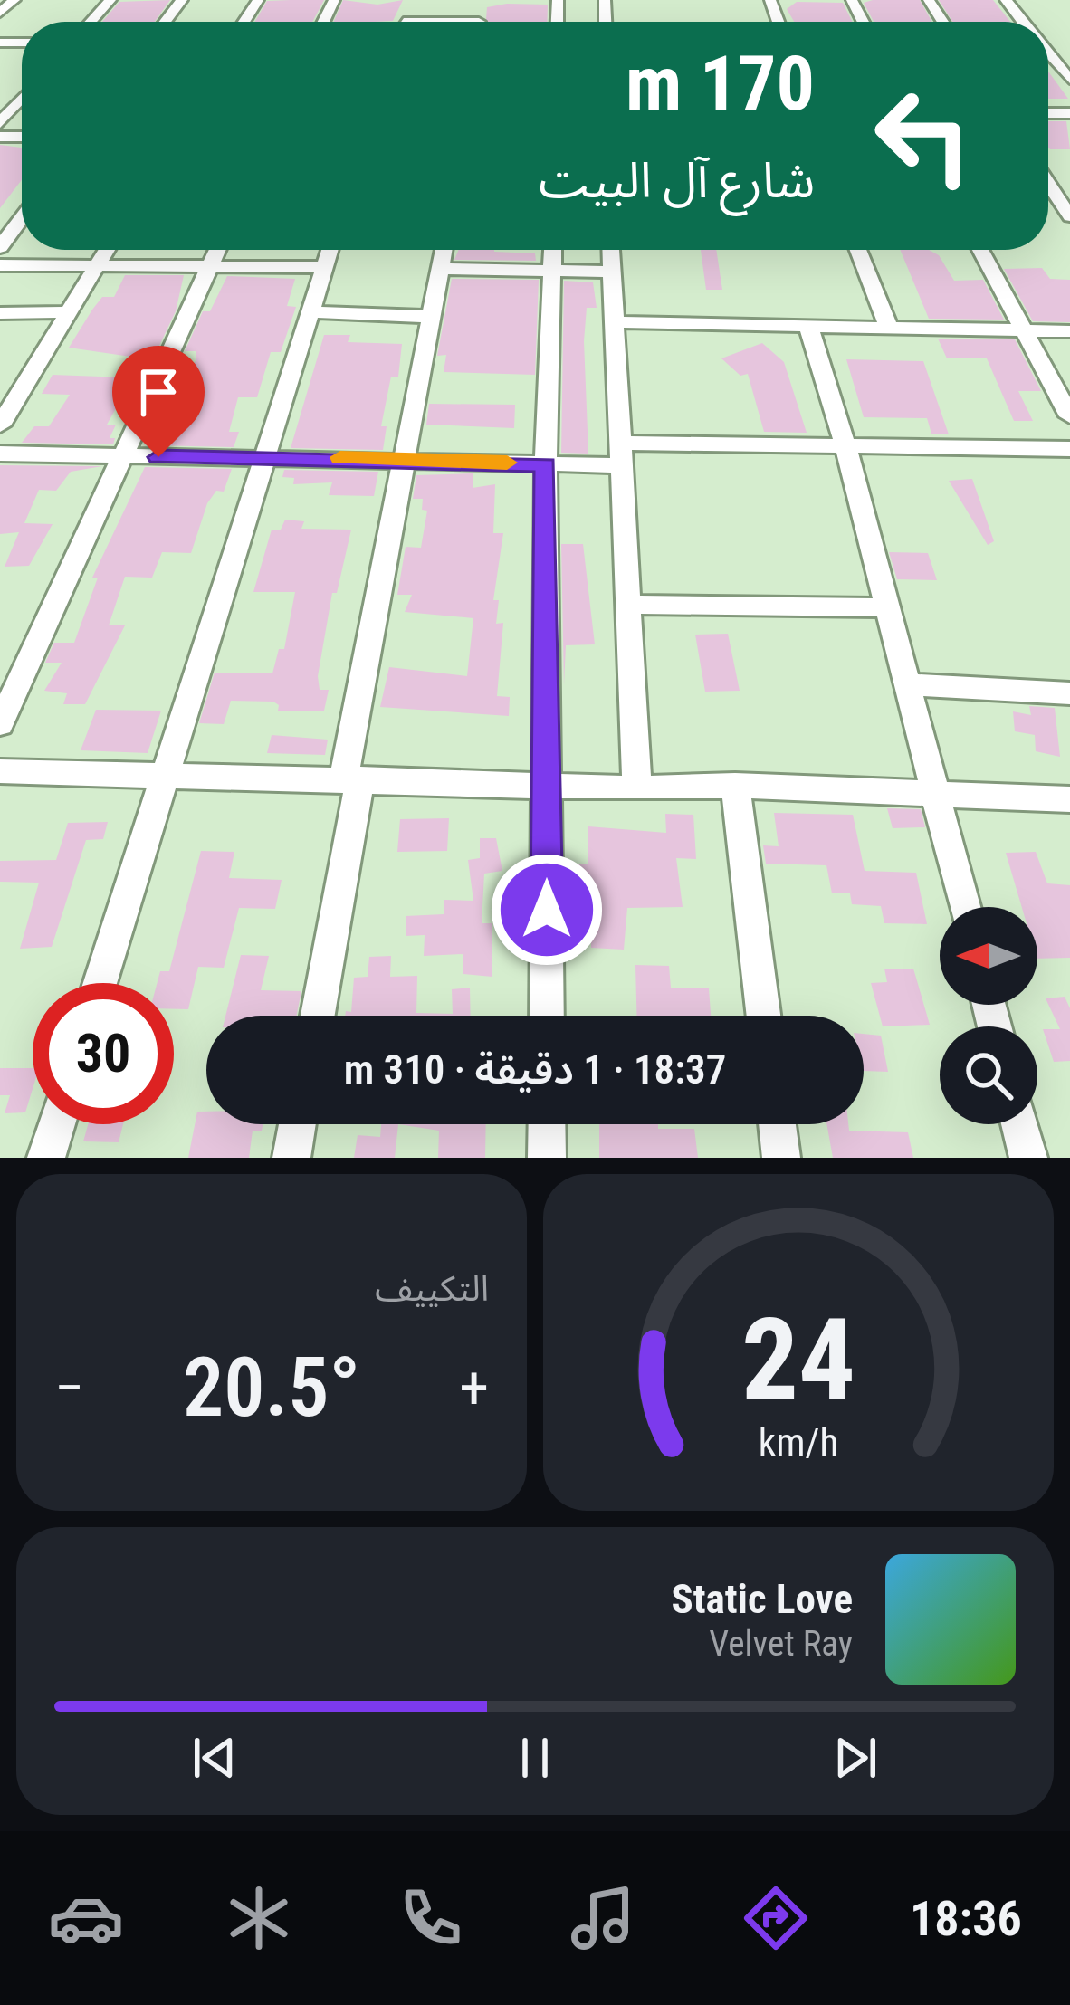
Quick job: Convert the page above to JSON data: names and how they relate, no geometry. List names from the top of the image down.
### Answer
{
  "north": "left",
  "page": {
    "turn": ["170 m", "شارع آل البيت"],
    "limit": "30",
    "trip": "18:37 · 1 دقيقة · 310 m",
    "tile": "التكييف",
    "heat": ["−", "20.5°", "+"],
    "song": ["Static Love", "Velvet Ray"],
    "tabs": "18:36",
    "gauge": ["24", "km/h"]
  }
}
